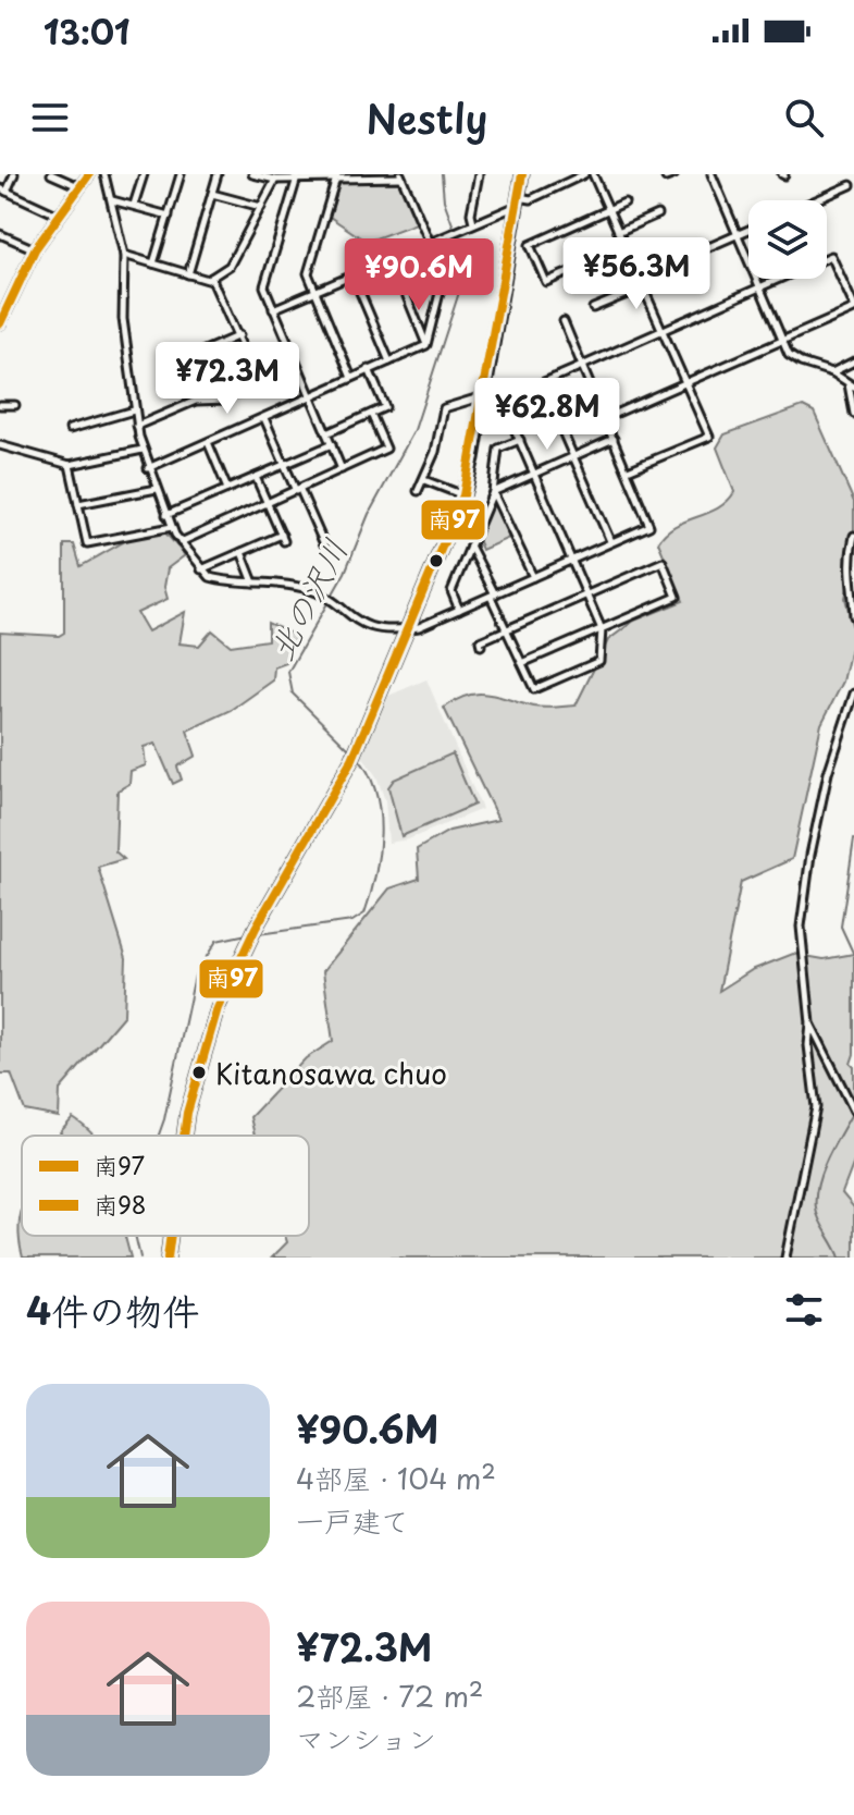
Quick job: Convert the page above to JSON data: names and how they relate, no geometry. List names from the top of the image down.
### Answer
{
  "water": ["北の沢川"],
  "places": ["Kitanosawa chuo"],
  "lines": ["transit line 南97", "transit line 南98"],
  "legend": ["南97", "南98"],
  "page": {
    "status": "13:01",
    "header": "Nestly",
    "price": [
      "¥56.3M",
      "¥90.6M",
      "¥72.3M",
      "¥62.8M"
    ],
    "heading": "4件の物件",
    "list": [
      {
        "name": "¥90.6M",
        "note": "4部屋 · 104 m² · 一戸建て"
      },
      {
        "name": "¥72.3M",
        "note": "2部屋 · 72 m² · マンション"
      }
    ]
  }
}
